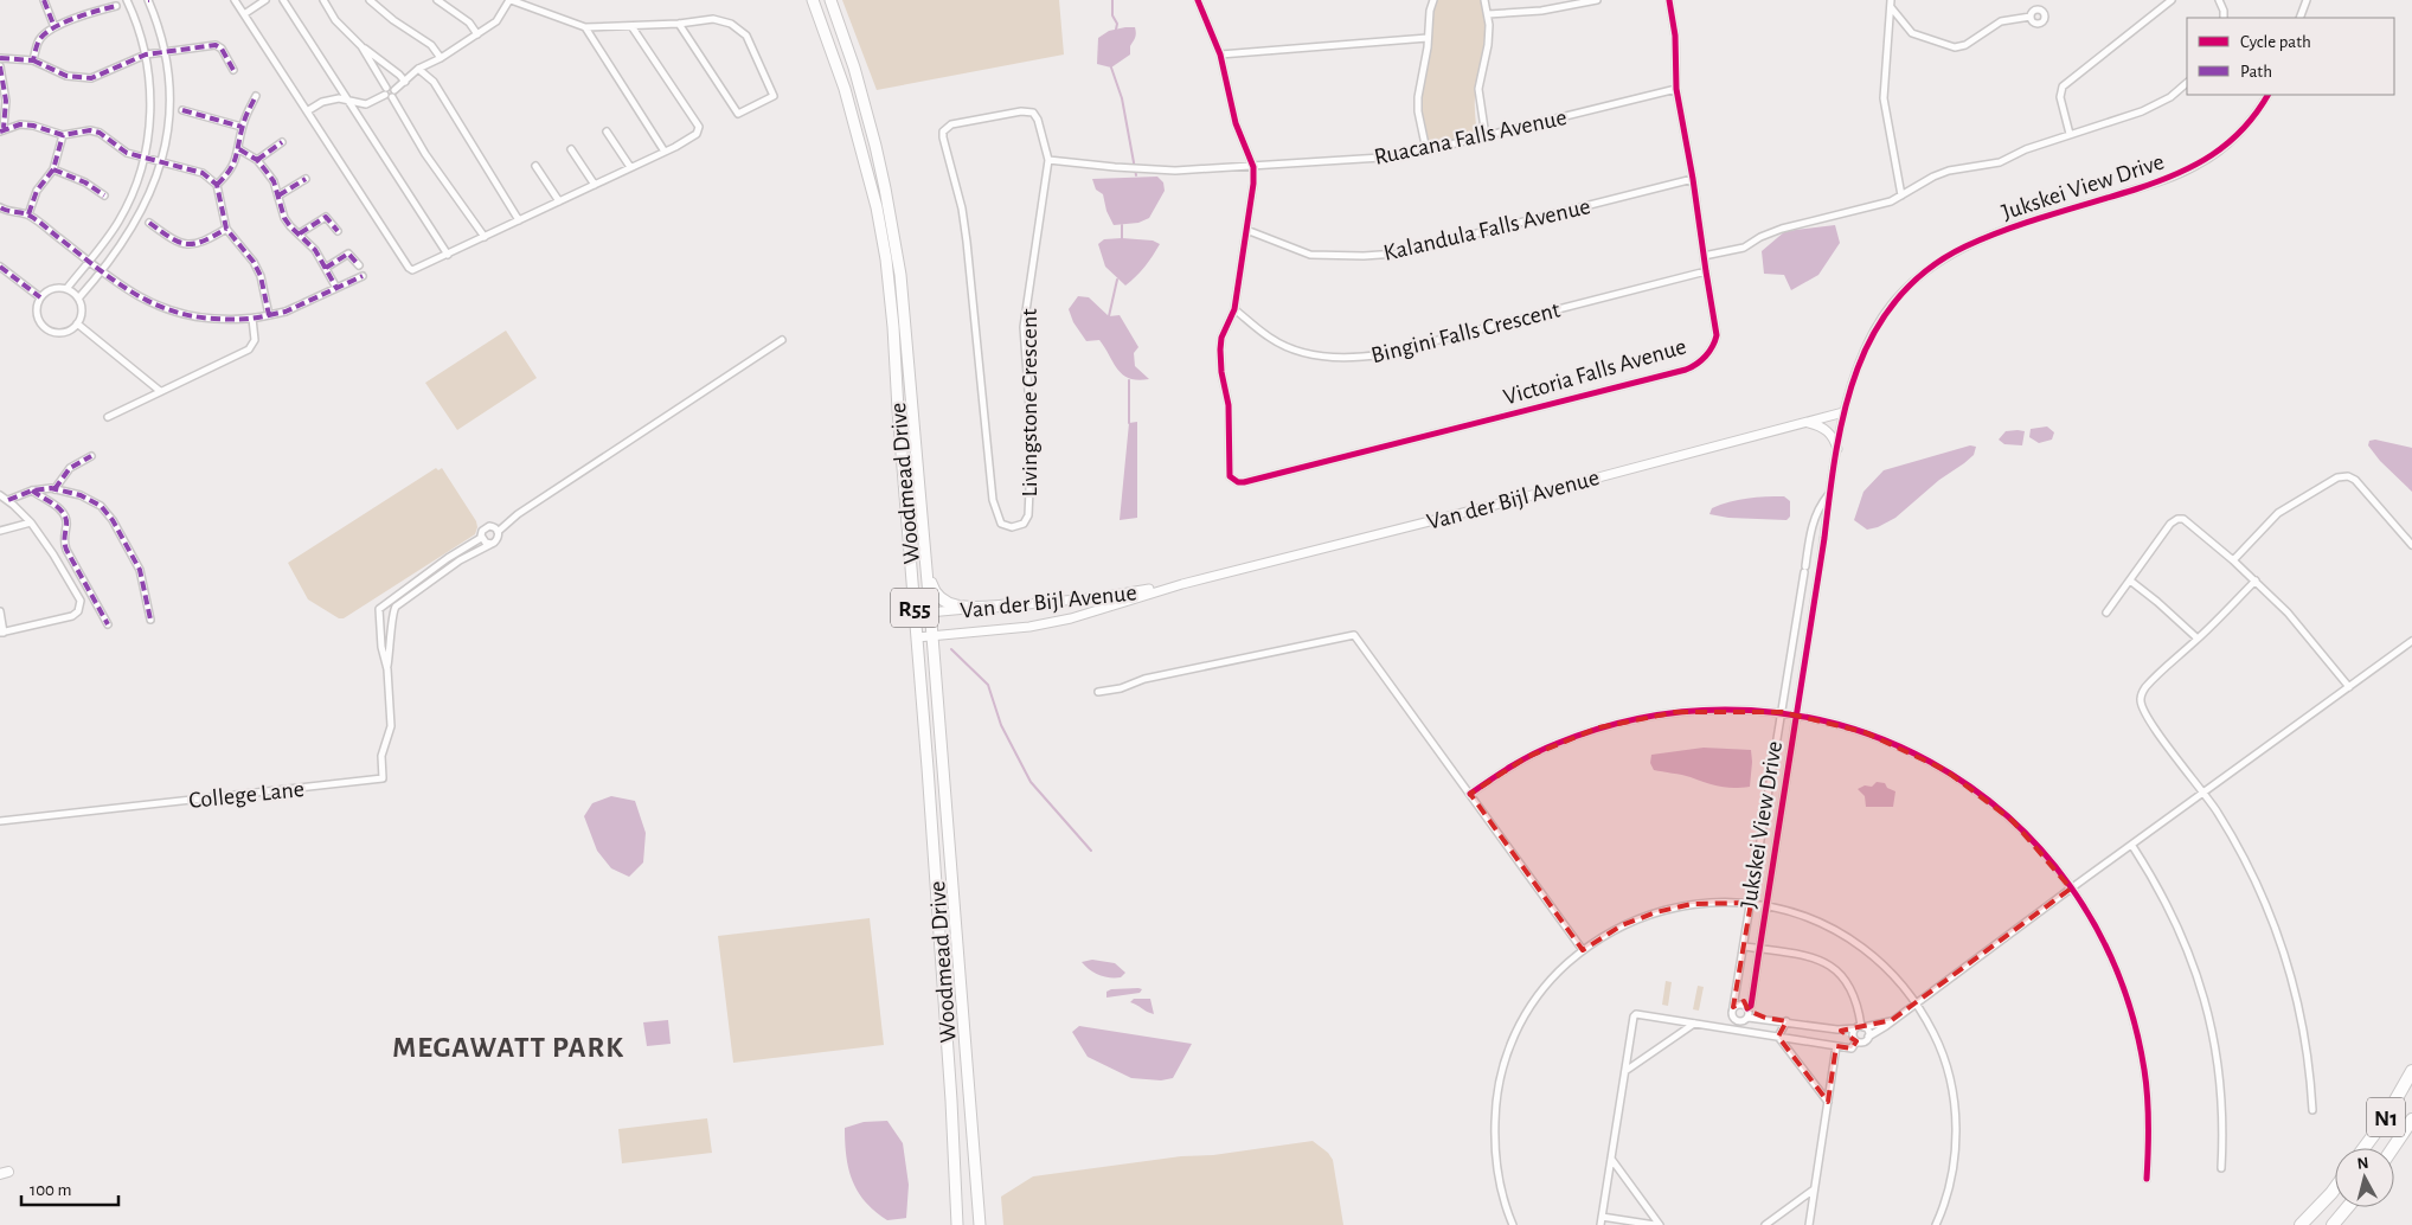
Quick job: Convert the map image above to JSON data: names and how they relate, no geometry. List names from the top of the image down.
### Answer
{
  "streets": {
    "highway": ["N1"],
    "main road": ["Woodmead Drive", "R55"],
    "street": [
      "Ruacana Falls Avenue",
      "Jukskei View Drive",
      "Kalandula Falls Avenue",
      "Bingini Falls Crescent",
      "Victoria Falls Avenue",
      "Livingstone Crescent",
      "Van der Bijl Avenue",
      "College Lane"
    ]
  },
  "crossings": [
    ["Ruacana Falls Avenue", "Victoria Falls Avenue"],
    ["Ruacana Falls Avenue", "Livingstone Crescent"],
    ["Jukskei View Drive", "Van der Bijl Avenue"],
    ["Kalandula Falls Avenue", "Victoria Falls Avenue"],
    ["Bingini Falls Crescent", "Victoria Falls Avenue"],
    ["Woodmead Drive", "Van der Bijl Avenue"]
  ],
  "districts": ["MEGAWATT PARK"],
  "legend": ["Cycle path", "Path"],
  "scale_bar": "100 m",
  "north": "top"
}
